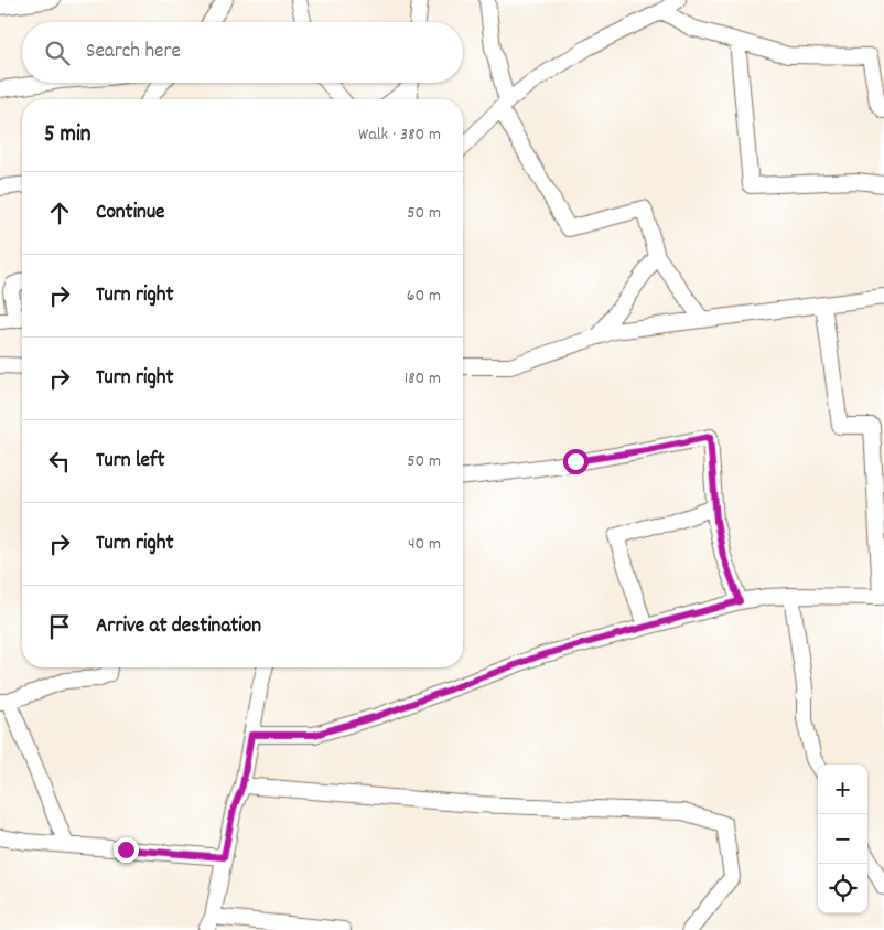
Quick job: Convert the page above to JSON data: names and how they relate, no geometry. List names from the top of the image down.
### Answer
{
  "page": {
    "search": "Search here",
    "heading": ["5 min", "Walk · 380 m"],
    "list": [
      ["Continue", "50 m"],
      ["Turn right", "60 m"],
      ["Turn right", "180 m"],
      ["Turn left", "50 m"],
      ["Turn right", "40 m"],
      "Arrive at destination"
    ],
    "map_buttons": ["+", "−"]
  }
}
